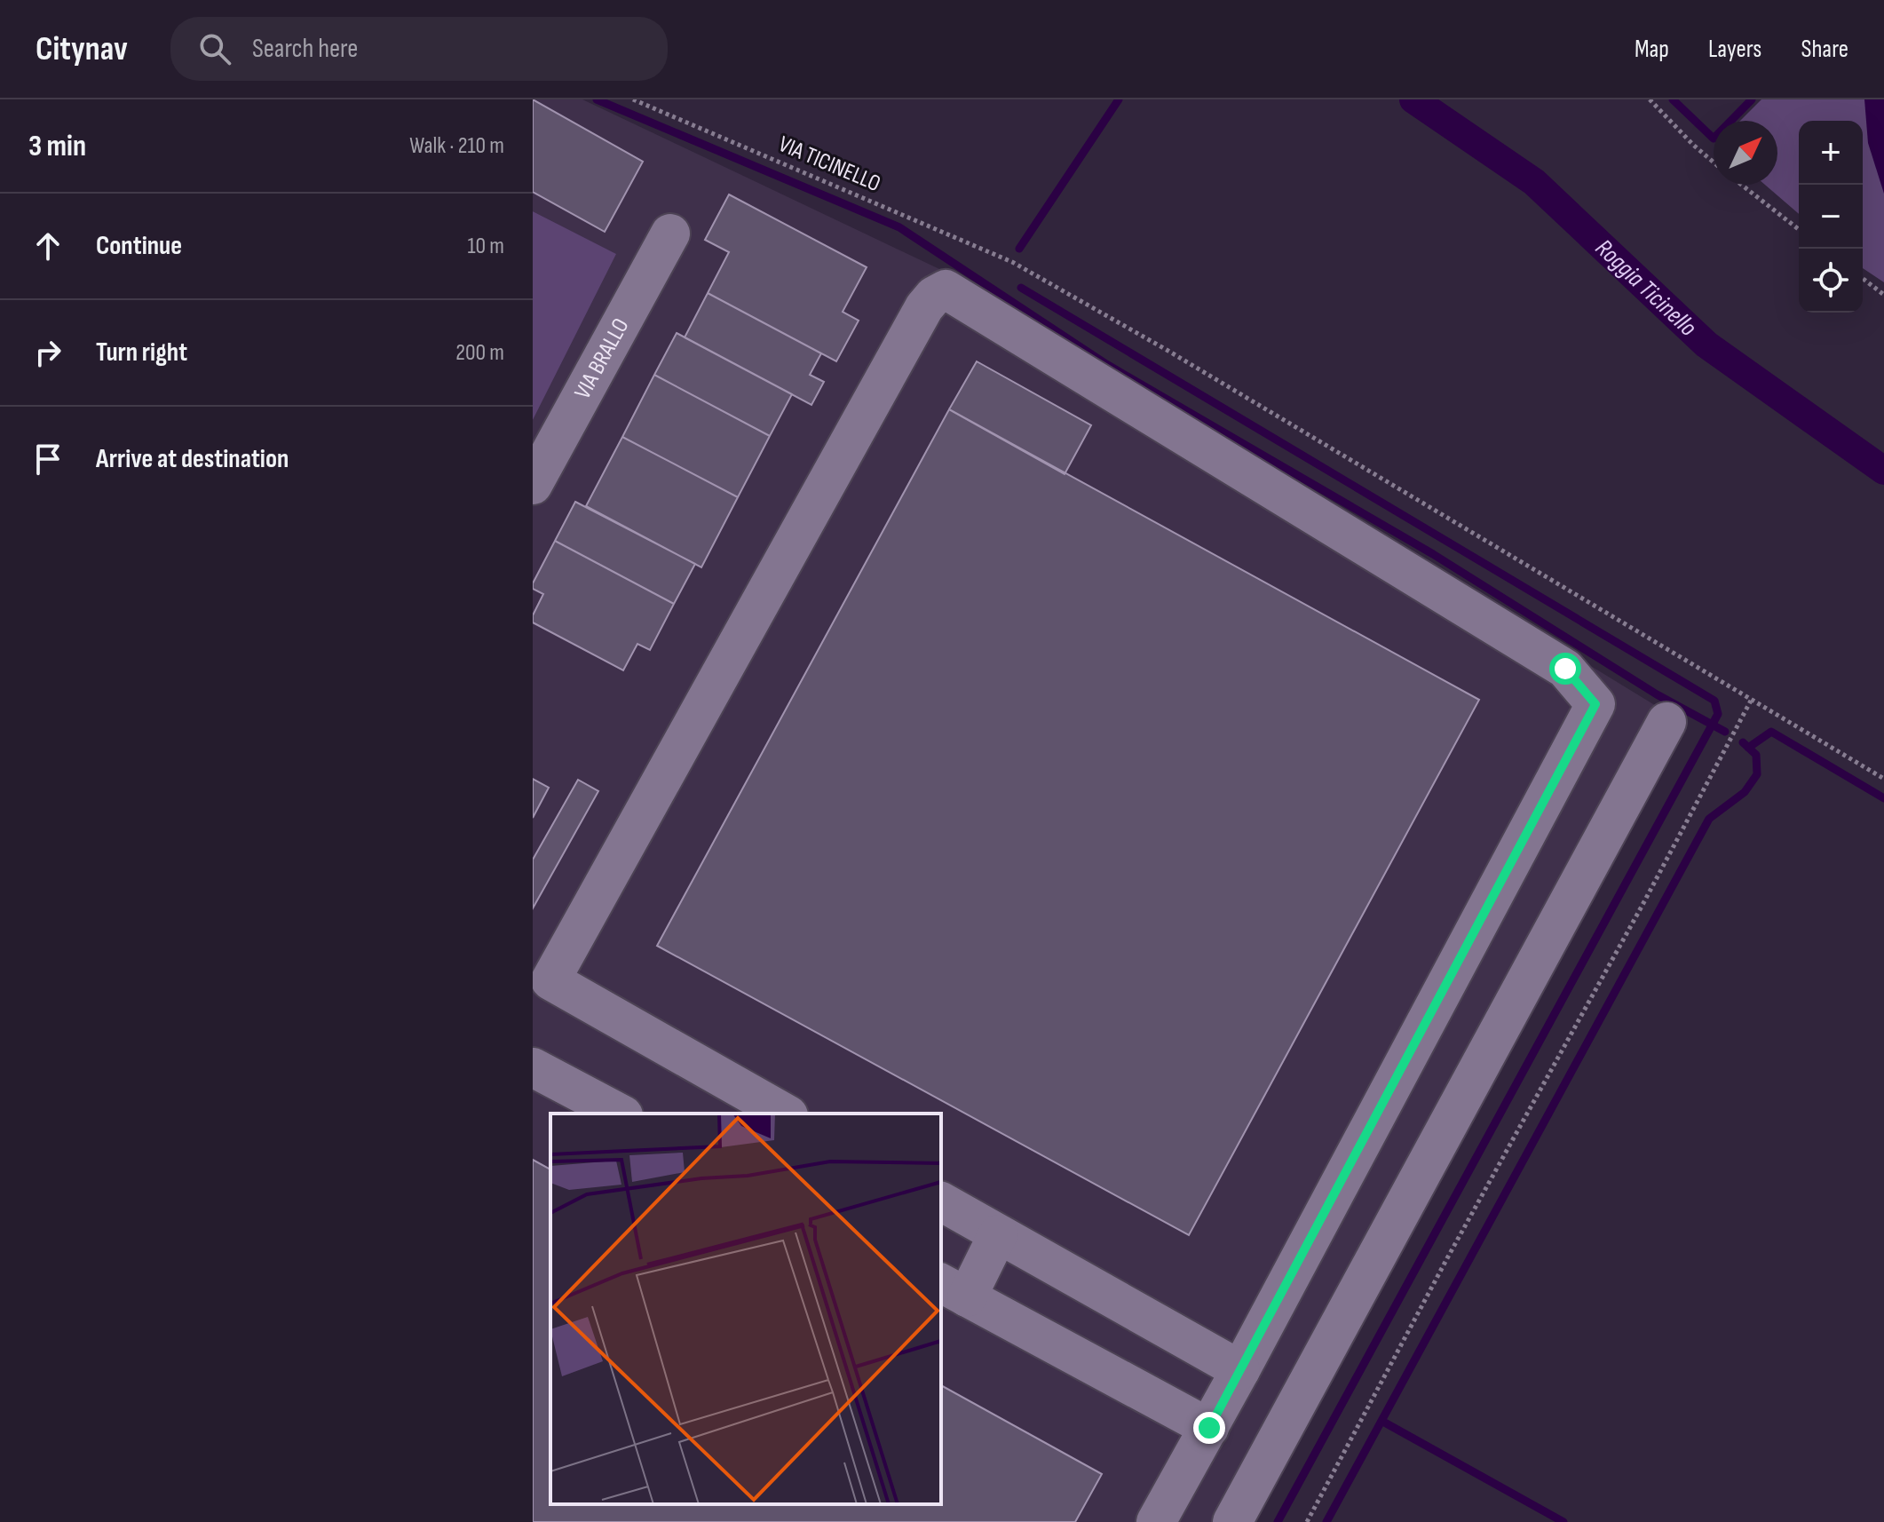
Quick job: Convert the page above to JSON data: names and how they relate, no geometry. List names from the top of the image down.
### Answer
{
  "streets": {
    "street": ["VIA BRALLO"],
    "path": ["VIA TICINELLO"]
  },
  "water": ["Roggia Ticinello"],
  "north": "top right",
  "page": {
    "header": "Citynav",
    "search": "Search here",
    "nav": ["Map", "Layers", "Share"],
    "heading": ["3 min", "Walk · 210 m"],
    "map_buttons": ["+", "−"],
    "list": [
      ["Continue", "10 m"],
      ["Turn right", "200 m"],
      "Arrive at destination"
    ]
  }
}
